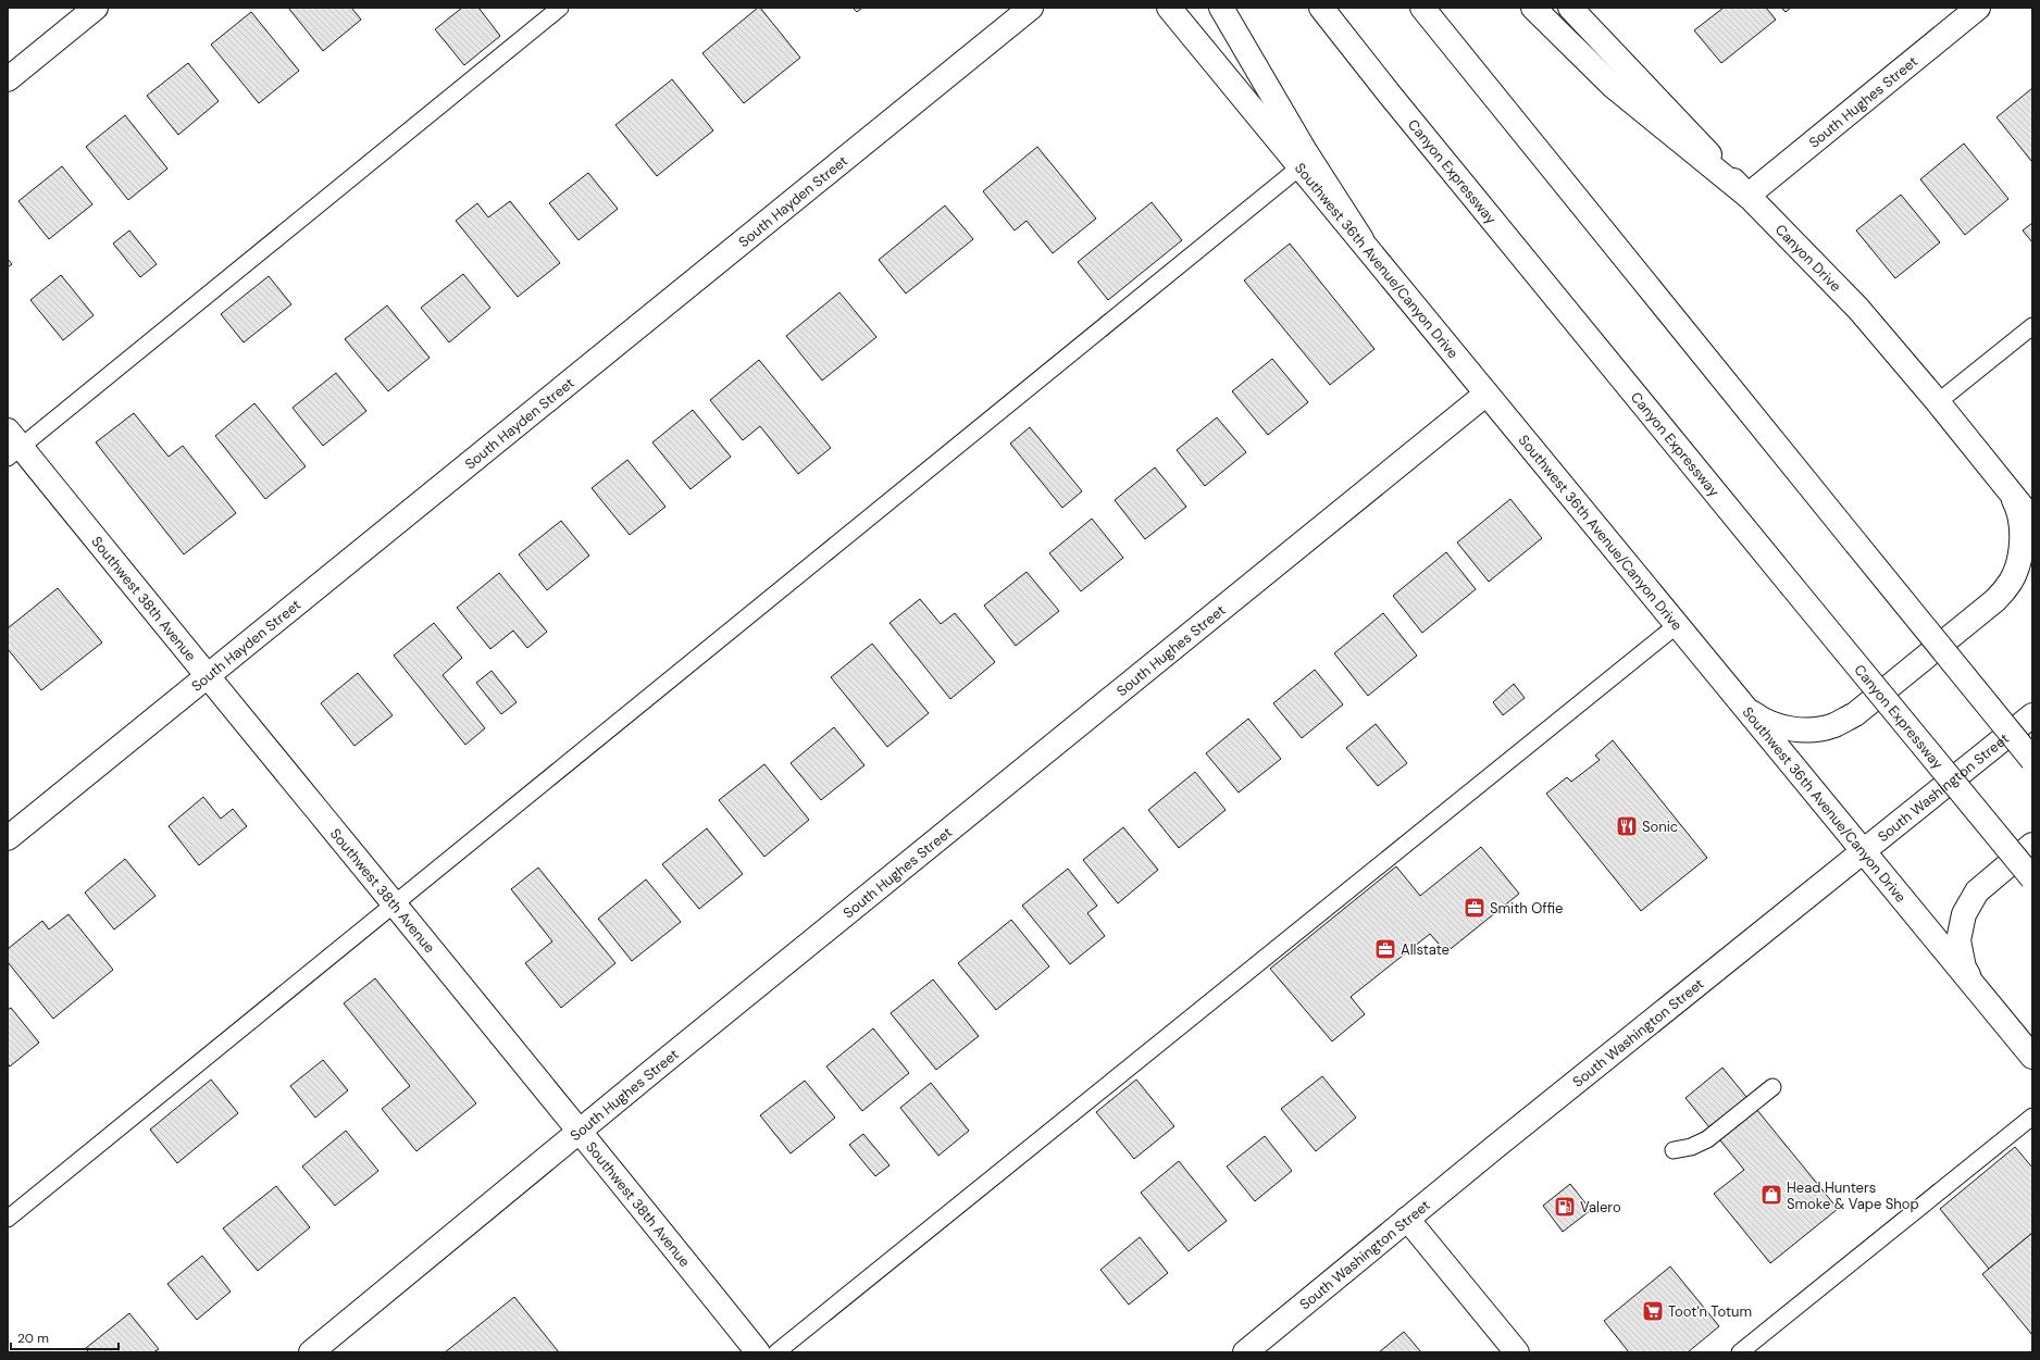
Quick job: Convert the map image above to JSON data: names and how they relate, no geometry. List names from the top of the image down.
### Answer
{
  "streets": {
    "main road": [
      "South Hughes Street",
      "Canyon Expressway",
      "South Hayden Street",
      "Canyon Drive",
      "Southwest 36th Avenue/Canyon Drive",
      "Southwest 38th Avenue",
      "South Washington Street"
    ]
  },
  "crossings": [
    ["South Hughes Street", "Canyon Drive"],
    ["South Hughes Street", "Southwest 36th Avenue/Canyon Drive"],
    ["South Hughes Street", "Southwest 38th Avenue"],
    ["South Hayden Street", "Southwest 38th Avenue"],
    ["Southwest 36th Avenue/Canyon Drive", "South Washington Street"]
  ],
  "places": {
    "restaurant": ["Sonic"],
    "office": ["Smith Offie", "Allstate"],
    "shop": ["Head Hunters Smoke & Vape Shop"],
    "fuel station": ["Valero"],
    "supermarket": ["Toot'n Totum"]
  },
  "scale_bar": "20 m"
}
